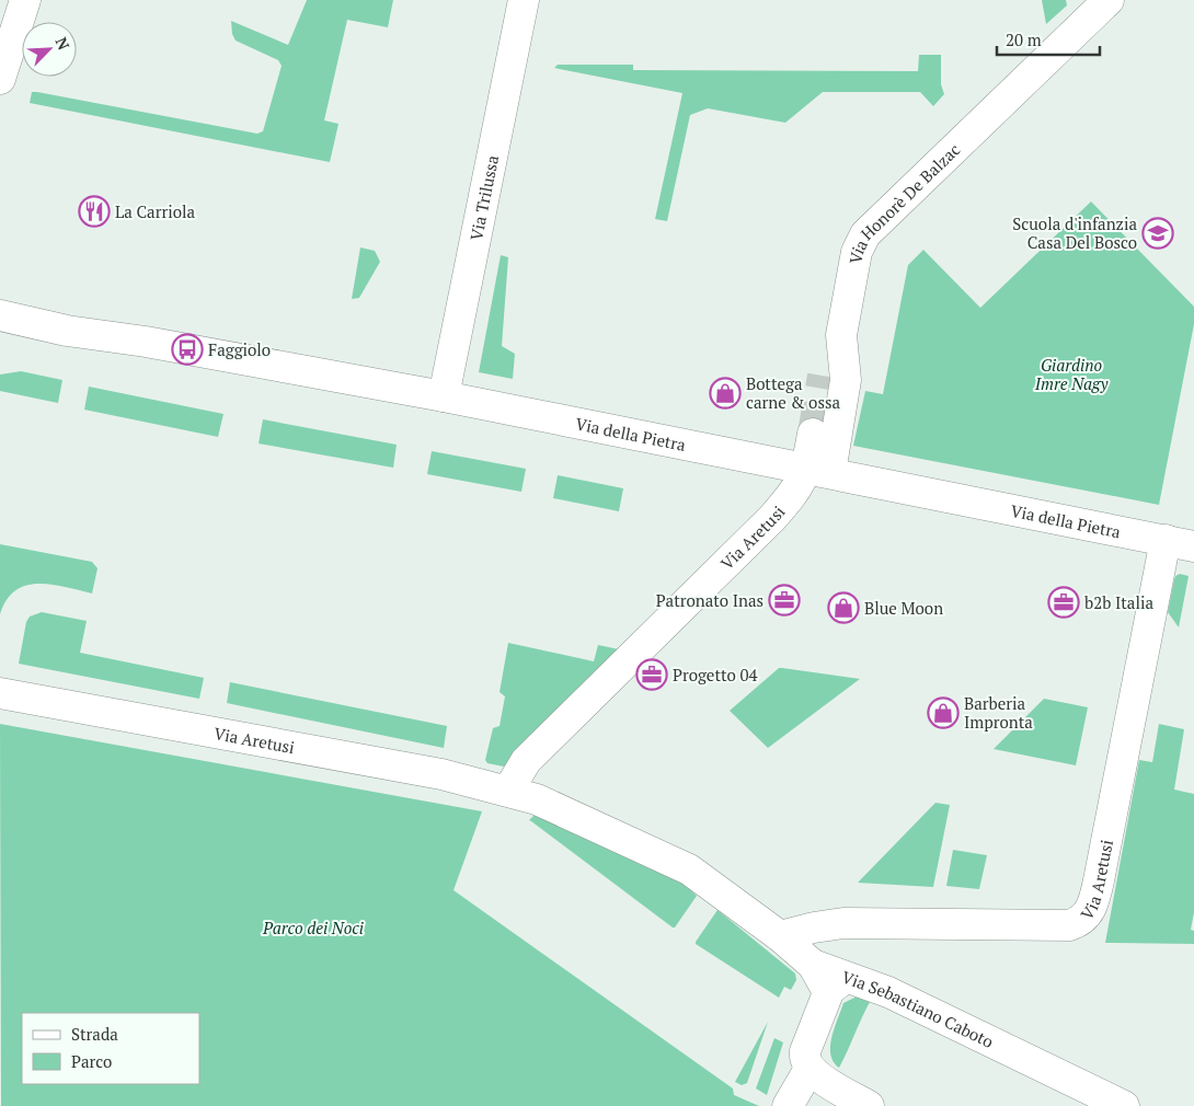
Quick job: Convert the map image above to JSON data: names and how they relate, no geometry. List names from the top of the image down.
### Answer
{
  "streets": {
    "street": [
      "Via Trilussa",
      "Via Honorè De Balzac",
      "Via della Pietra",
      "Via Aretusi",
      "Via Sebastiano Caboto"
    ]
  },
  "crossings": [
    ["Via Trilussa", "Via della Pietra"],
    ["Via Honorè De Balzac", "Via della Pietra"],
    ["Via Honorè De Balzac", "Via Aretusi"],
    ["Via della Pietra", "Via Aretusi"],
    ["Via Aretusi", "Via Sebastiano Caboto"]
  ],
  "parks": ["Giardino Imre Nagy", "Parco dei Noci"],
  "places": {
    "restaurant": ["La Carriola"],
    "school or university": ["Scuola d'infanzia Casa Del Bosco"],
    "bus stop": ["Faggiolo"],
    "shop": ["Bottega carne & ossa", "Blue Moon", "Barberia Impronta"],
    "office": ["Patronato Inas", "b2b Italia", "Progetto 04"]
  },
  "legend": ["Strada", "Parco"],
  "scale_bar": "20 m",
  "north": "top right"
}
